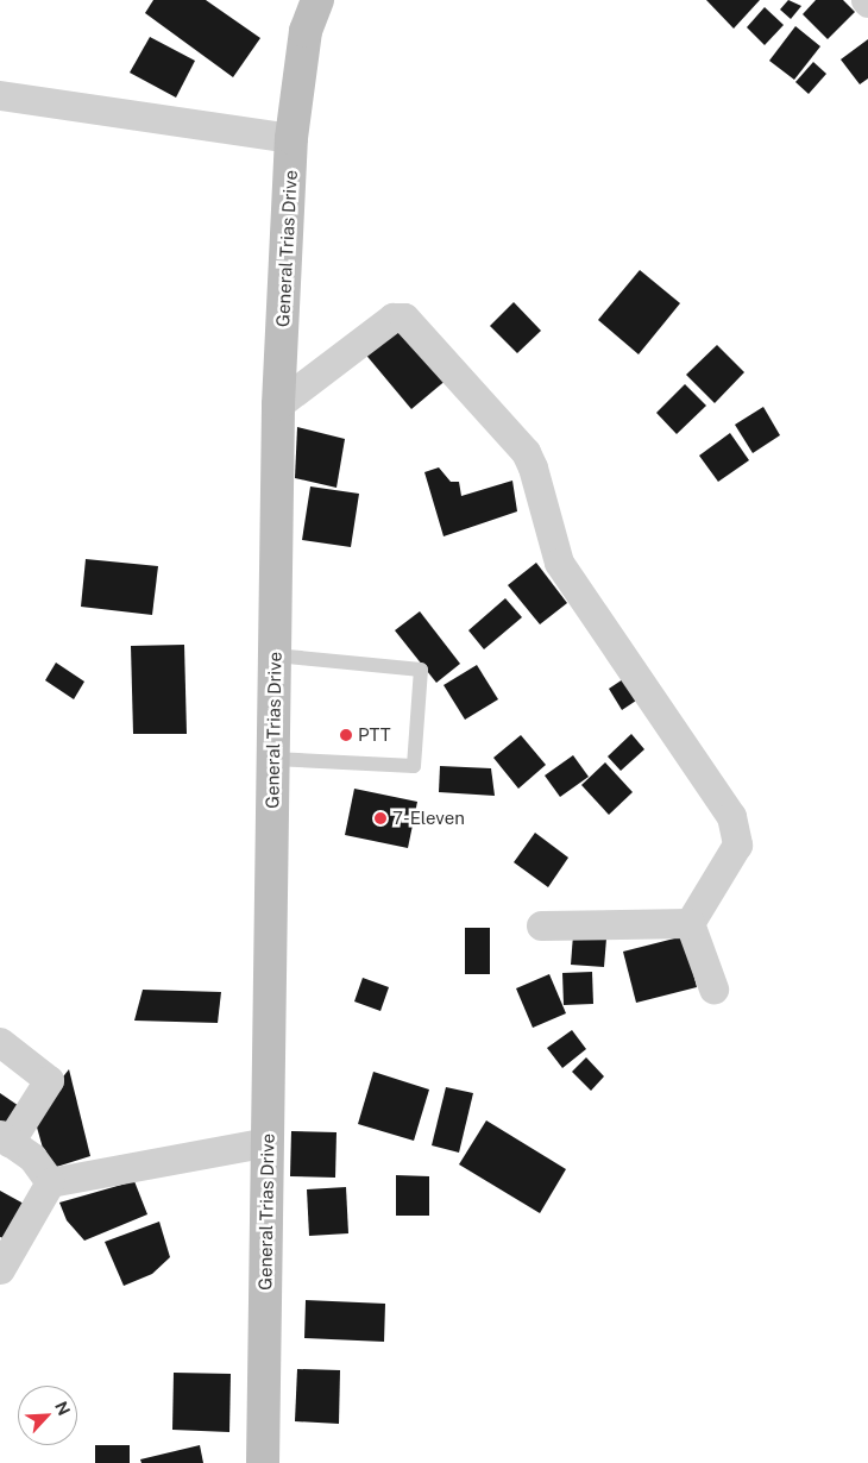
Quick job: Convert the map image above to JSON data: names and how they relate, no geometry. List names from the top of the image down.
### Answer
{
  "streets": {
    "main road": ["General Trias Drive"]
  },
  "places": ["PTT", "7-Eleven"],
  "north": "top right"
}
